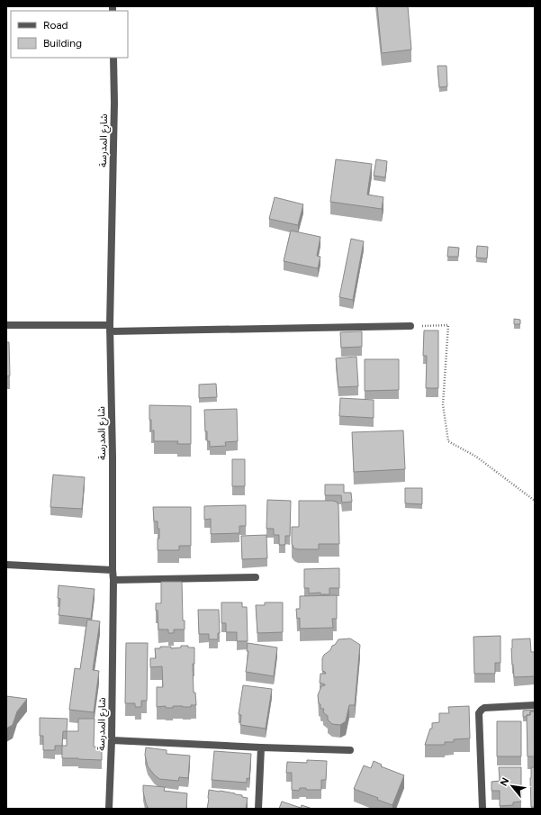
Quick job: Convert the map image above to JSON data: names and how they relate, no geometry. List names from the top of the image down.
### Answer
{
  "streets": {
    "street": ["شارع المدرسة"]
  },
  "legend": ["Road", "Building"],
  "north": "top left"
}
